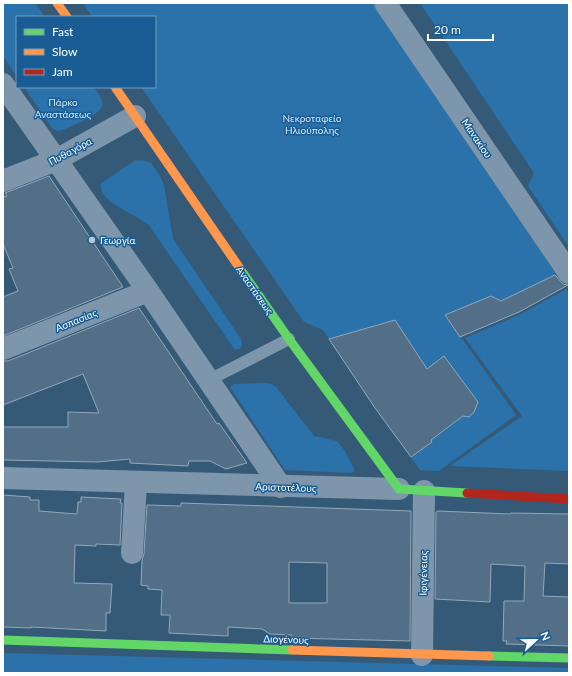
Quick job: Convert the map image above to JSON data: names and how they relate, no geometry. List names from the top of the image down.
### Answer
{
  "streets": {
    "street": [
      "Μανακίου",
      "Πυθαγόρα",
      "Αναστάσεως",
      "Ασπασίας",
      "Αριστοτέλους",
      "Ιφιγένειας",
      "Διογένους"
    ]
  },
  "crossings": [
    ["Πυθαγόρα", "Αναστάσεως"],
    ["Αναστάσεως", "Αριστοτέλους"],
    ["Αριστοτέλους", "Ιφιγένειας"],
    ["Ιφιγένειας", "Διογένους"]
  ],
  "parks": ["Πάρκο Αναστάσεως", "Νεκροταφείο Ηλιούπολης"],
  "places": ["Γεωργία"],
  "legend": ["Fast", "Slow", "Jam"],
  "scale_bar": "20 m",
  "north": "right"
}
